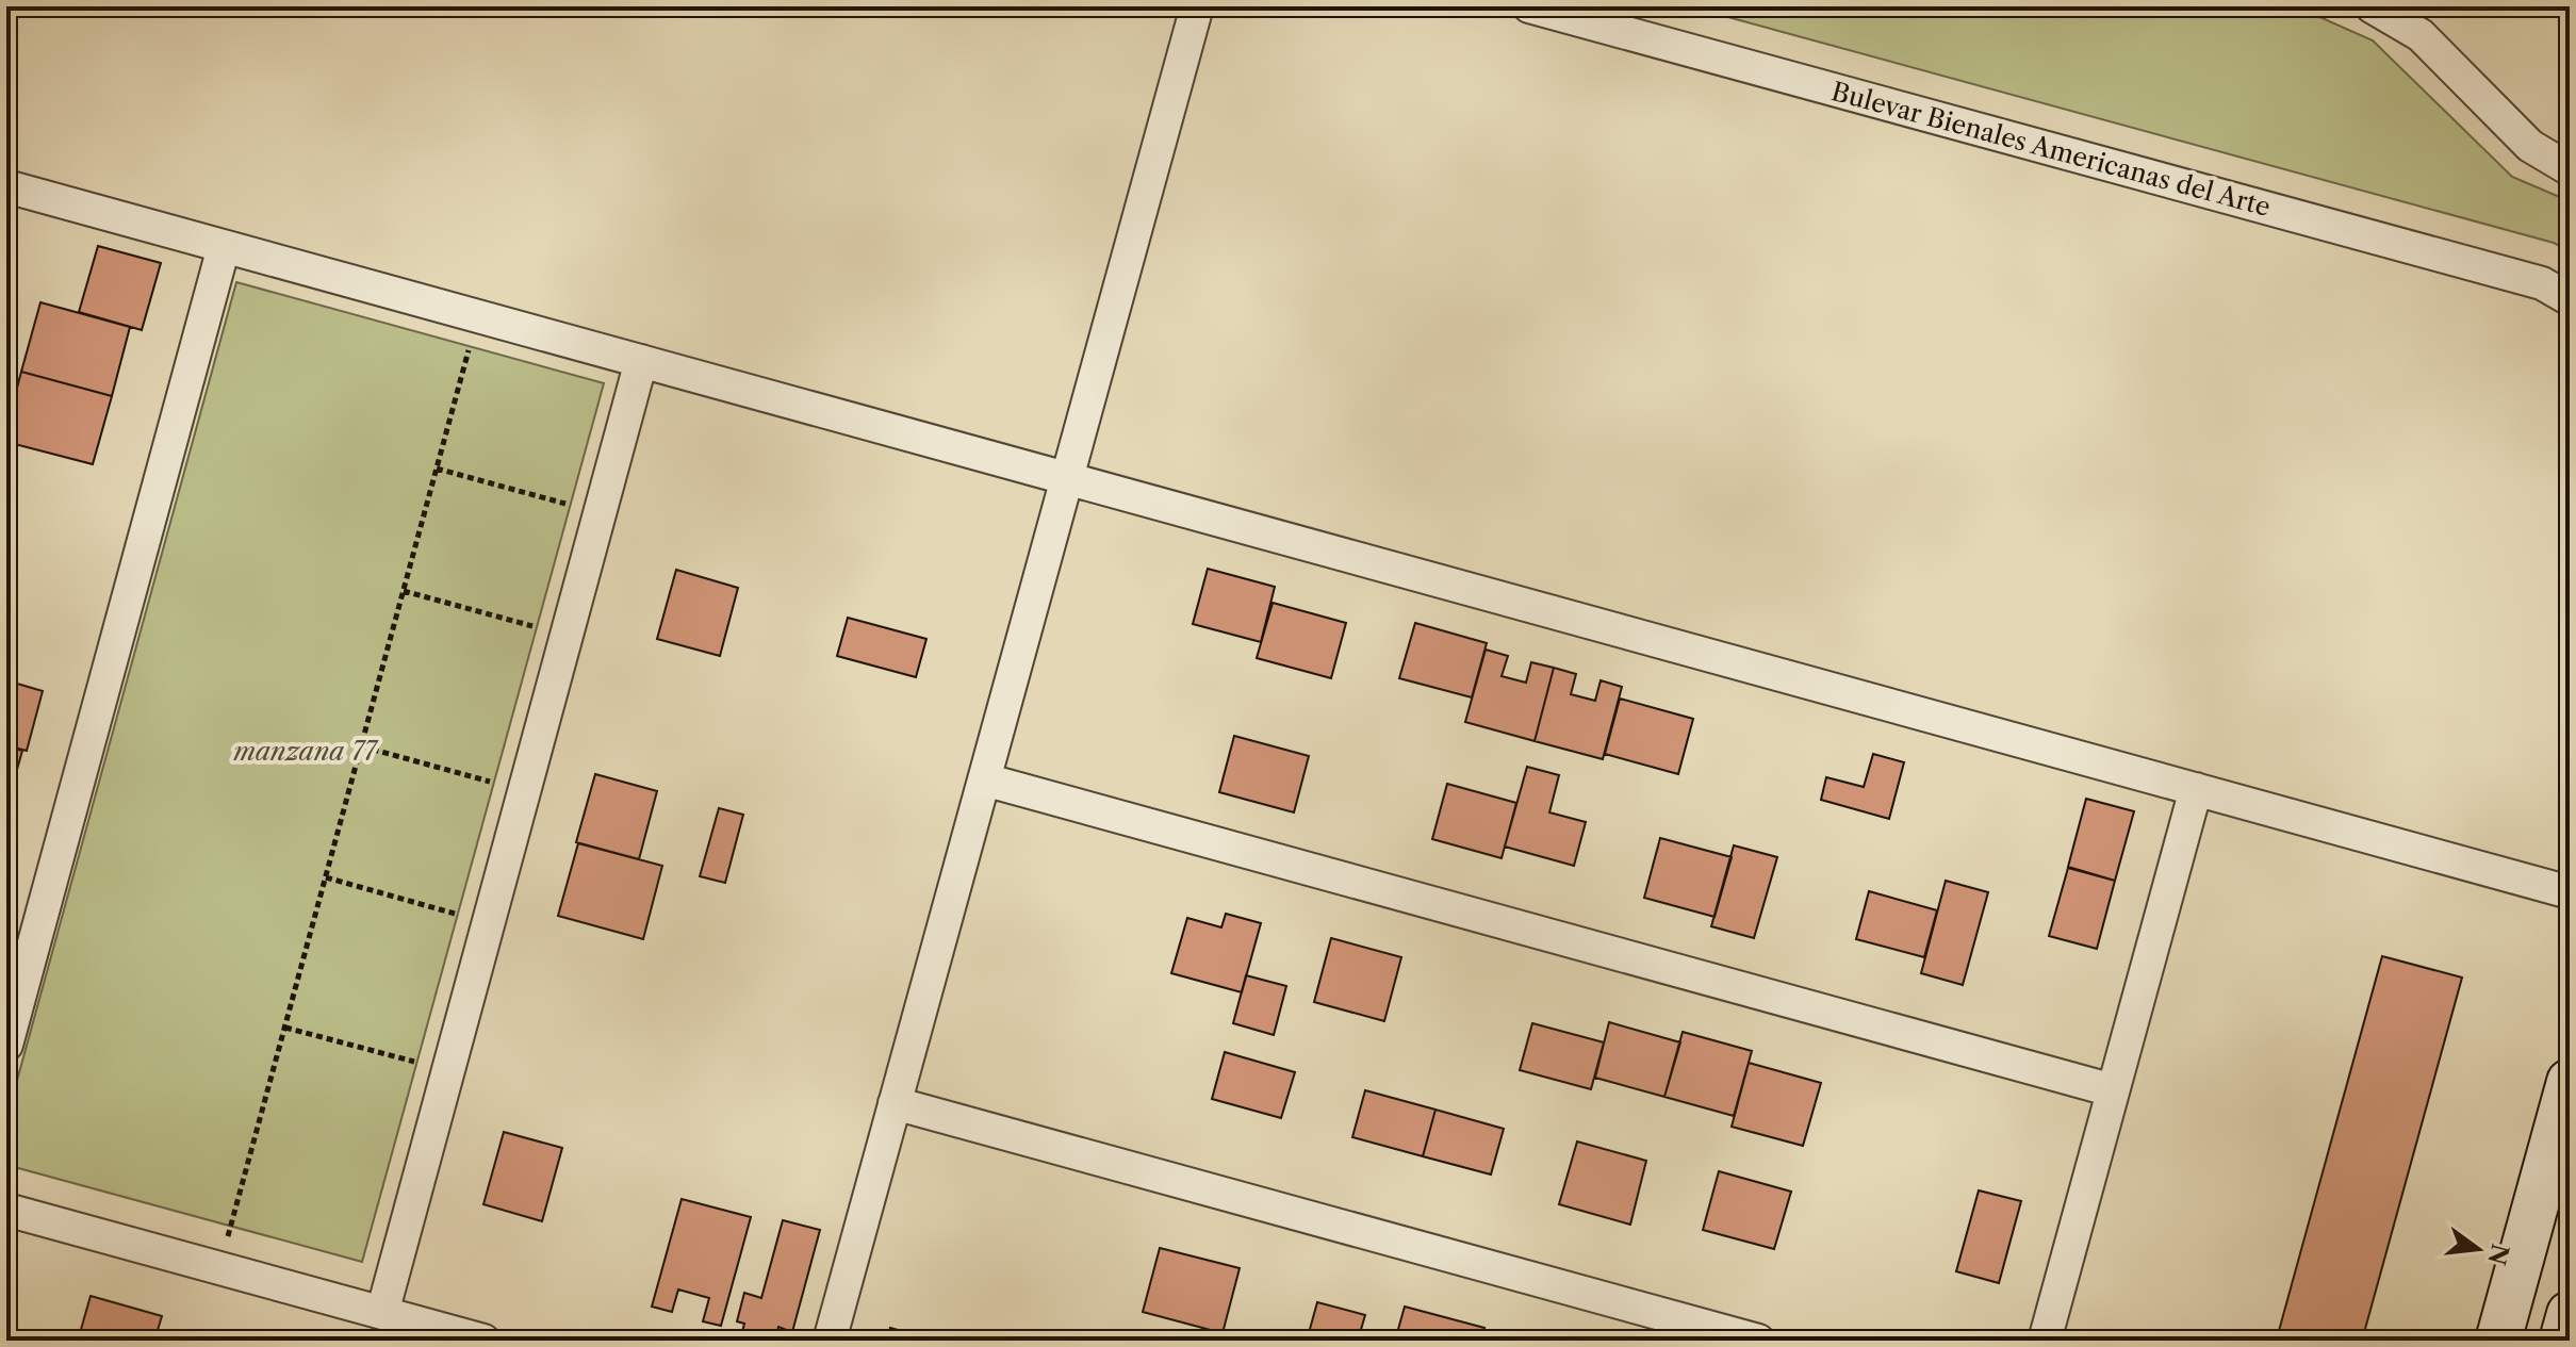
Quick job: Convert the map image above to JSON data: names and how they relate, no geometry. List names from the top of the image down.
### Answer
{
  "streets": {
    "street": ["Bulevar Bienales Americanas del Arte"]
  },
  "parks": ["manzana 77"],
  "north": "right"
}
